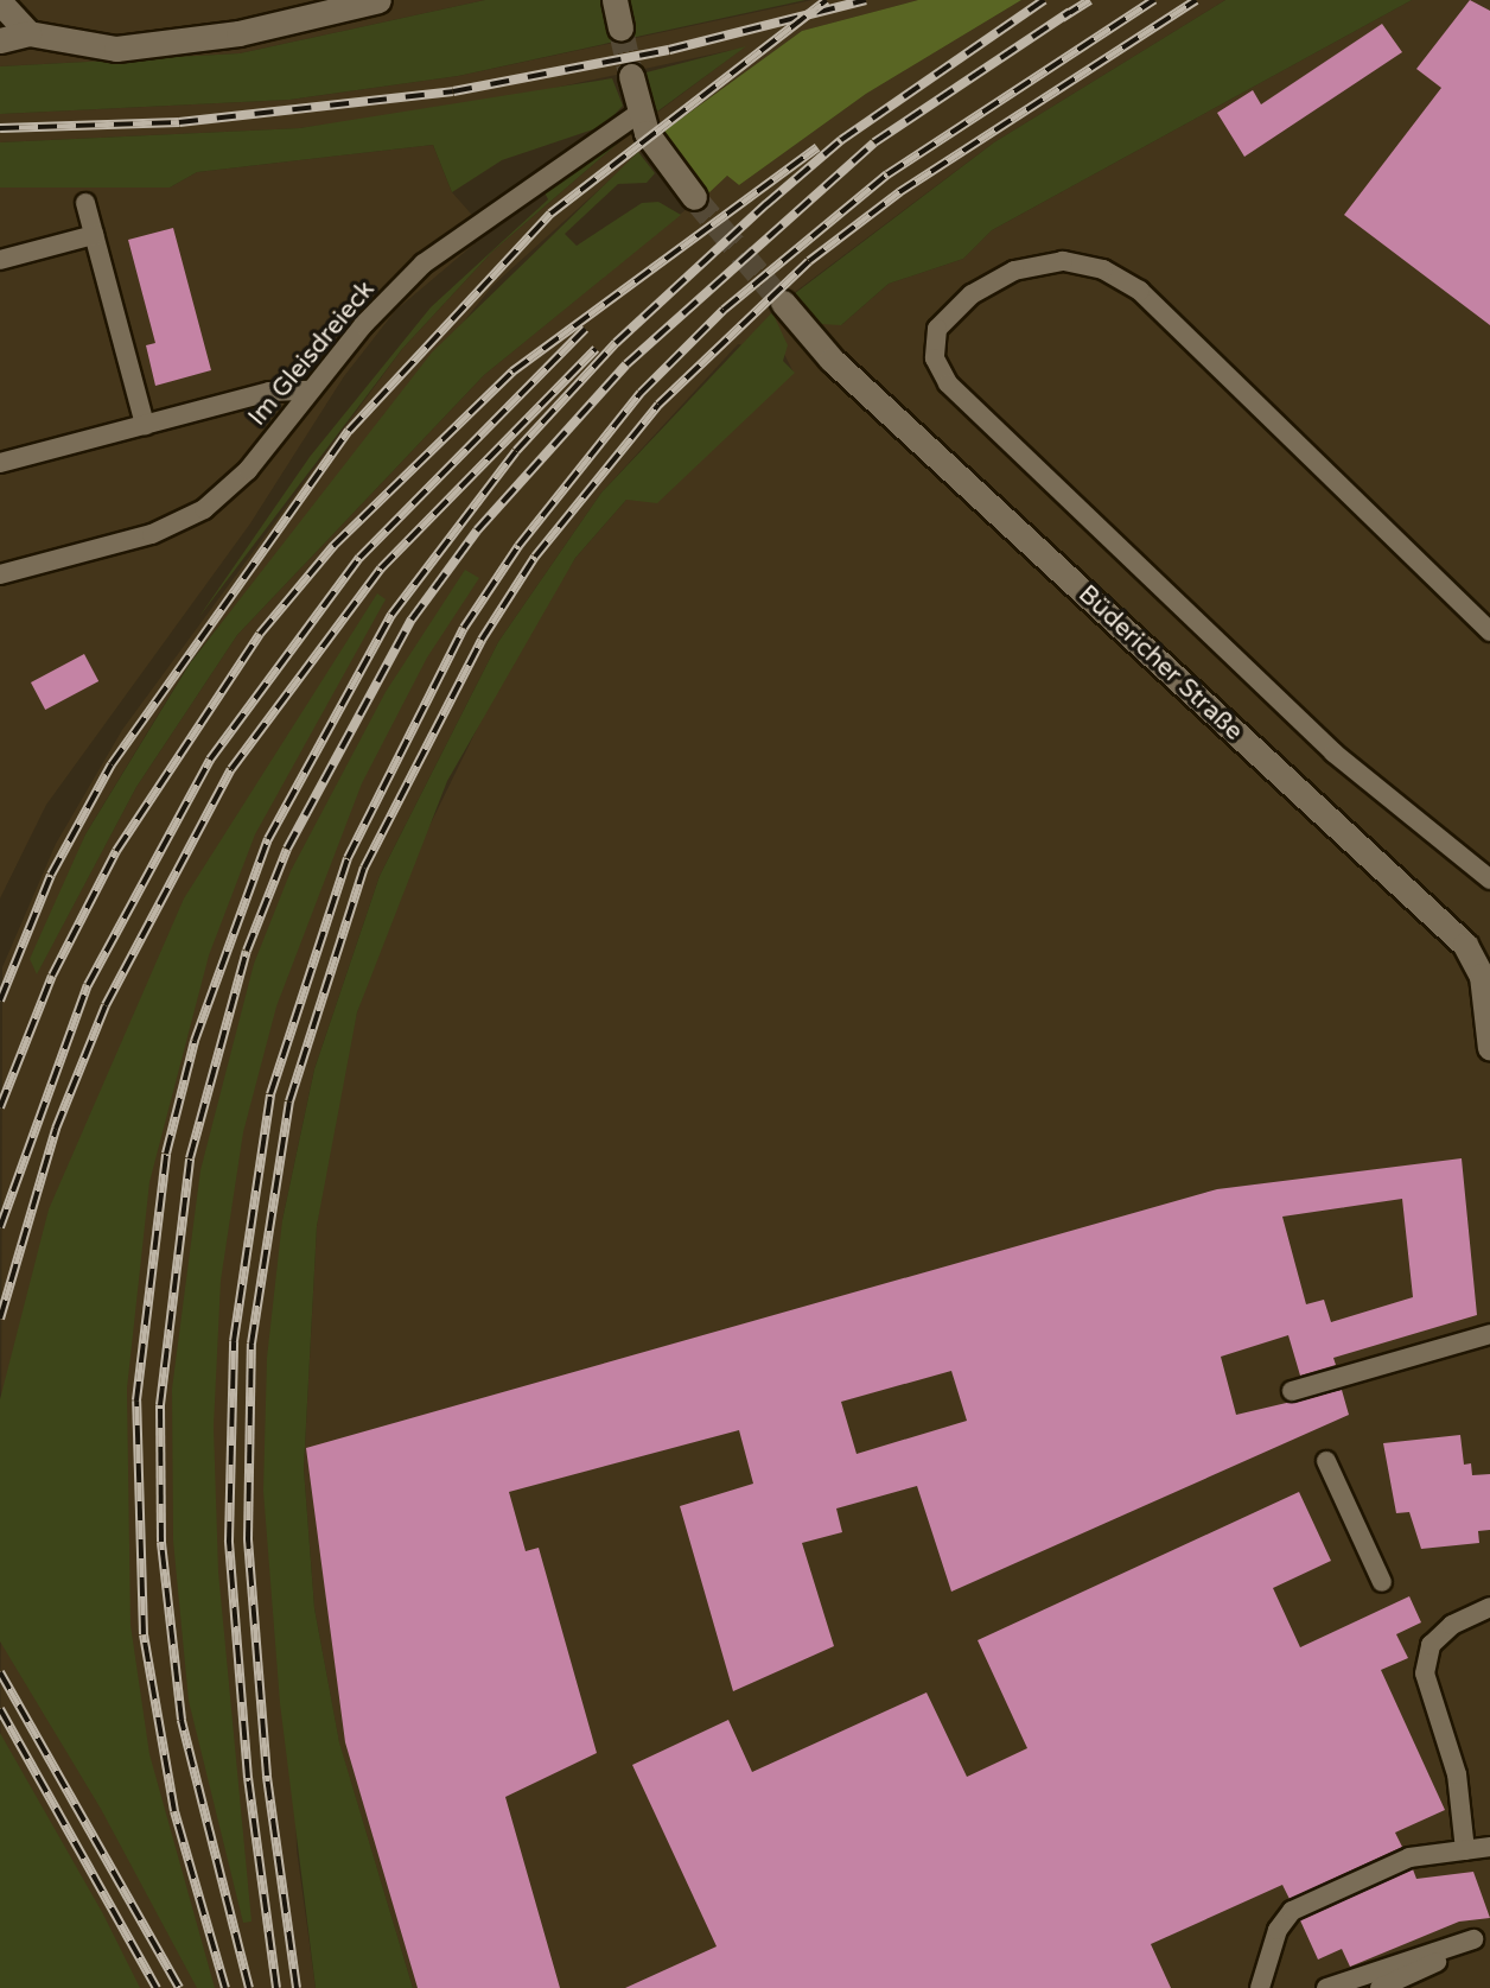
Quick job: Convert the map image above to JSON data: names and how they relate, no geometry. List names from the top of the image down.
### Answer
{
  "streets": {
    "street": ["Büdericher Straße"],
    "lane": ["Im Gleisdreieck"]
  }
}
